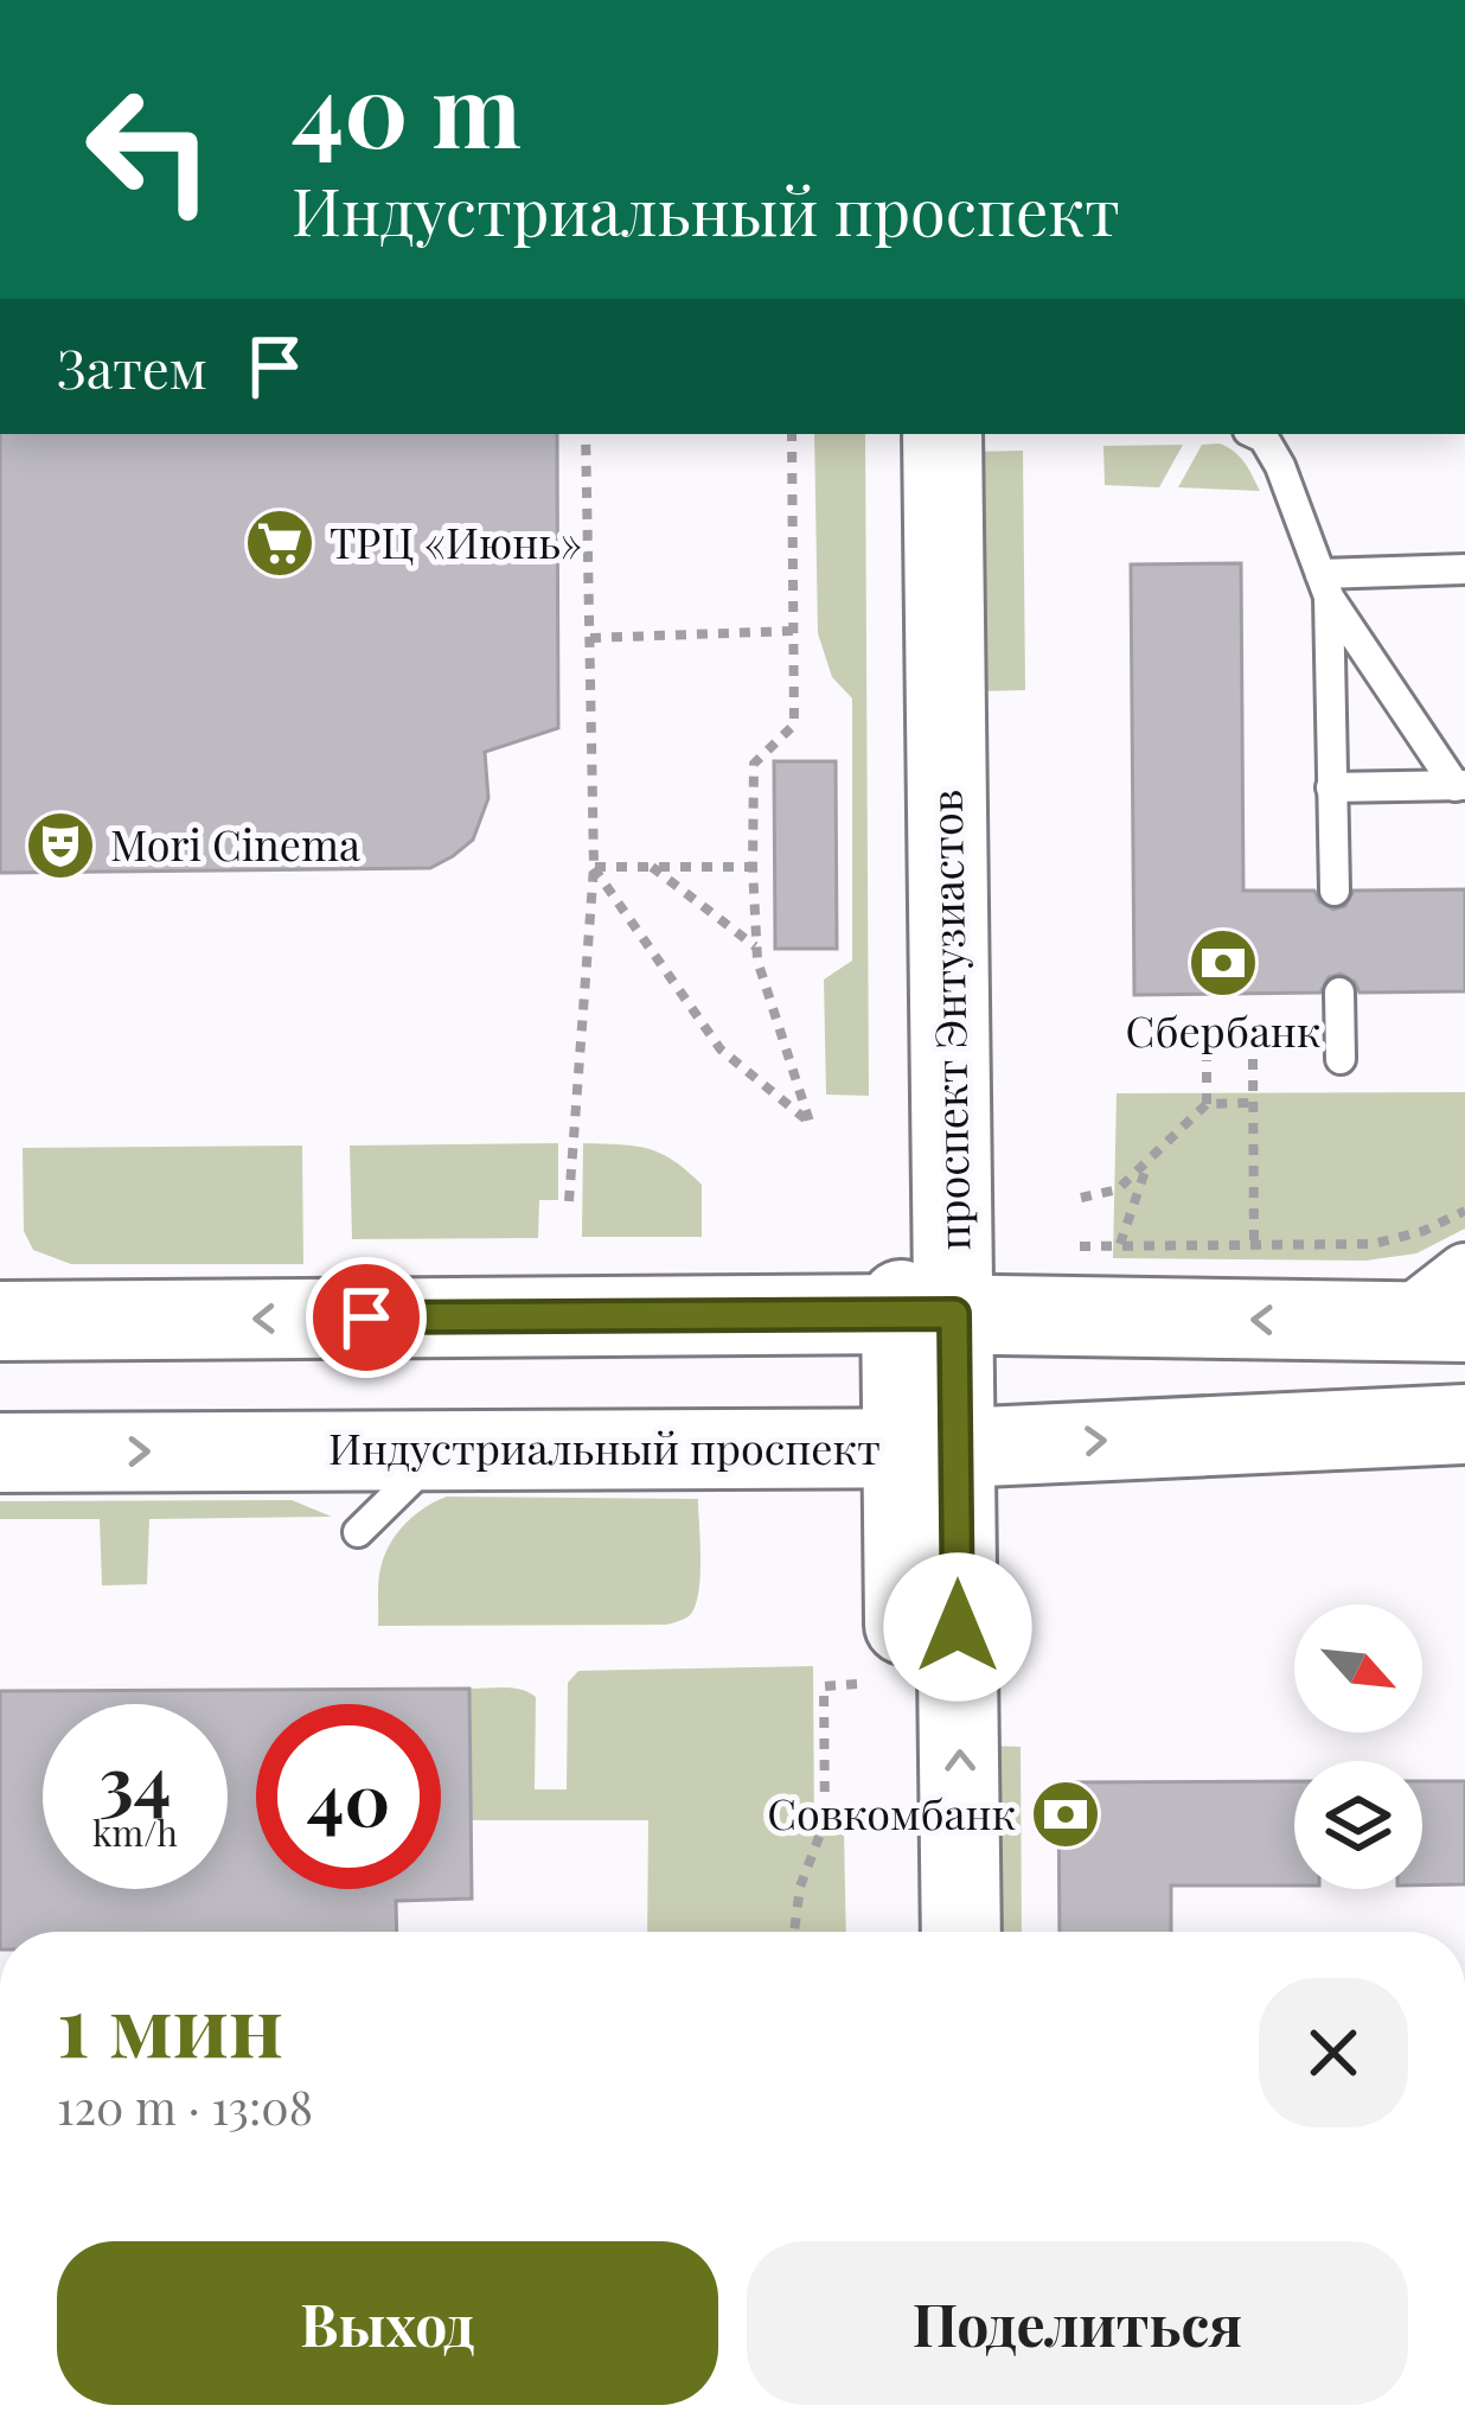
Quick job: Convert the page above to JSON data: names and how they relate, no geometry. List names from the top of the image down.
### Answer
{
  "streets": {
    "street": ["проспект Энтузиастов", "Индустриальный проспект"]
  },
  "crossings": [
    ["проспект Энтузиастов", "Индустриальный проспект"]
  ],
  "places": {
    "supermarket": ["ТРЦ «Июнь»"],
    "theatre": ["Mori Cinema"],
    "bank": ["Сбербанк", "Совкомбанк"]
  },
  "north": "bottom right",
  "page": {
    "turn": ["40 m", "Индустриальный проспект"],
    "then": "Затем",
    "speed": "34 km/h",
    "limit": "40",
    "heading": ["1 мин", "120 m · 13:08"],
    "buttons": ["Выход", "Поделиться"]
  }
}
